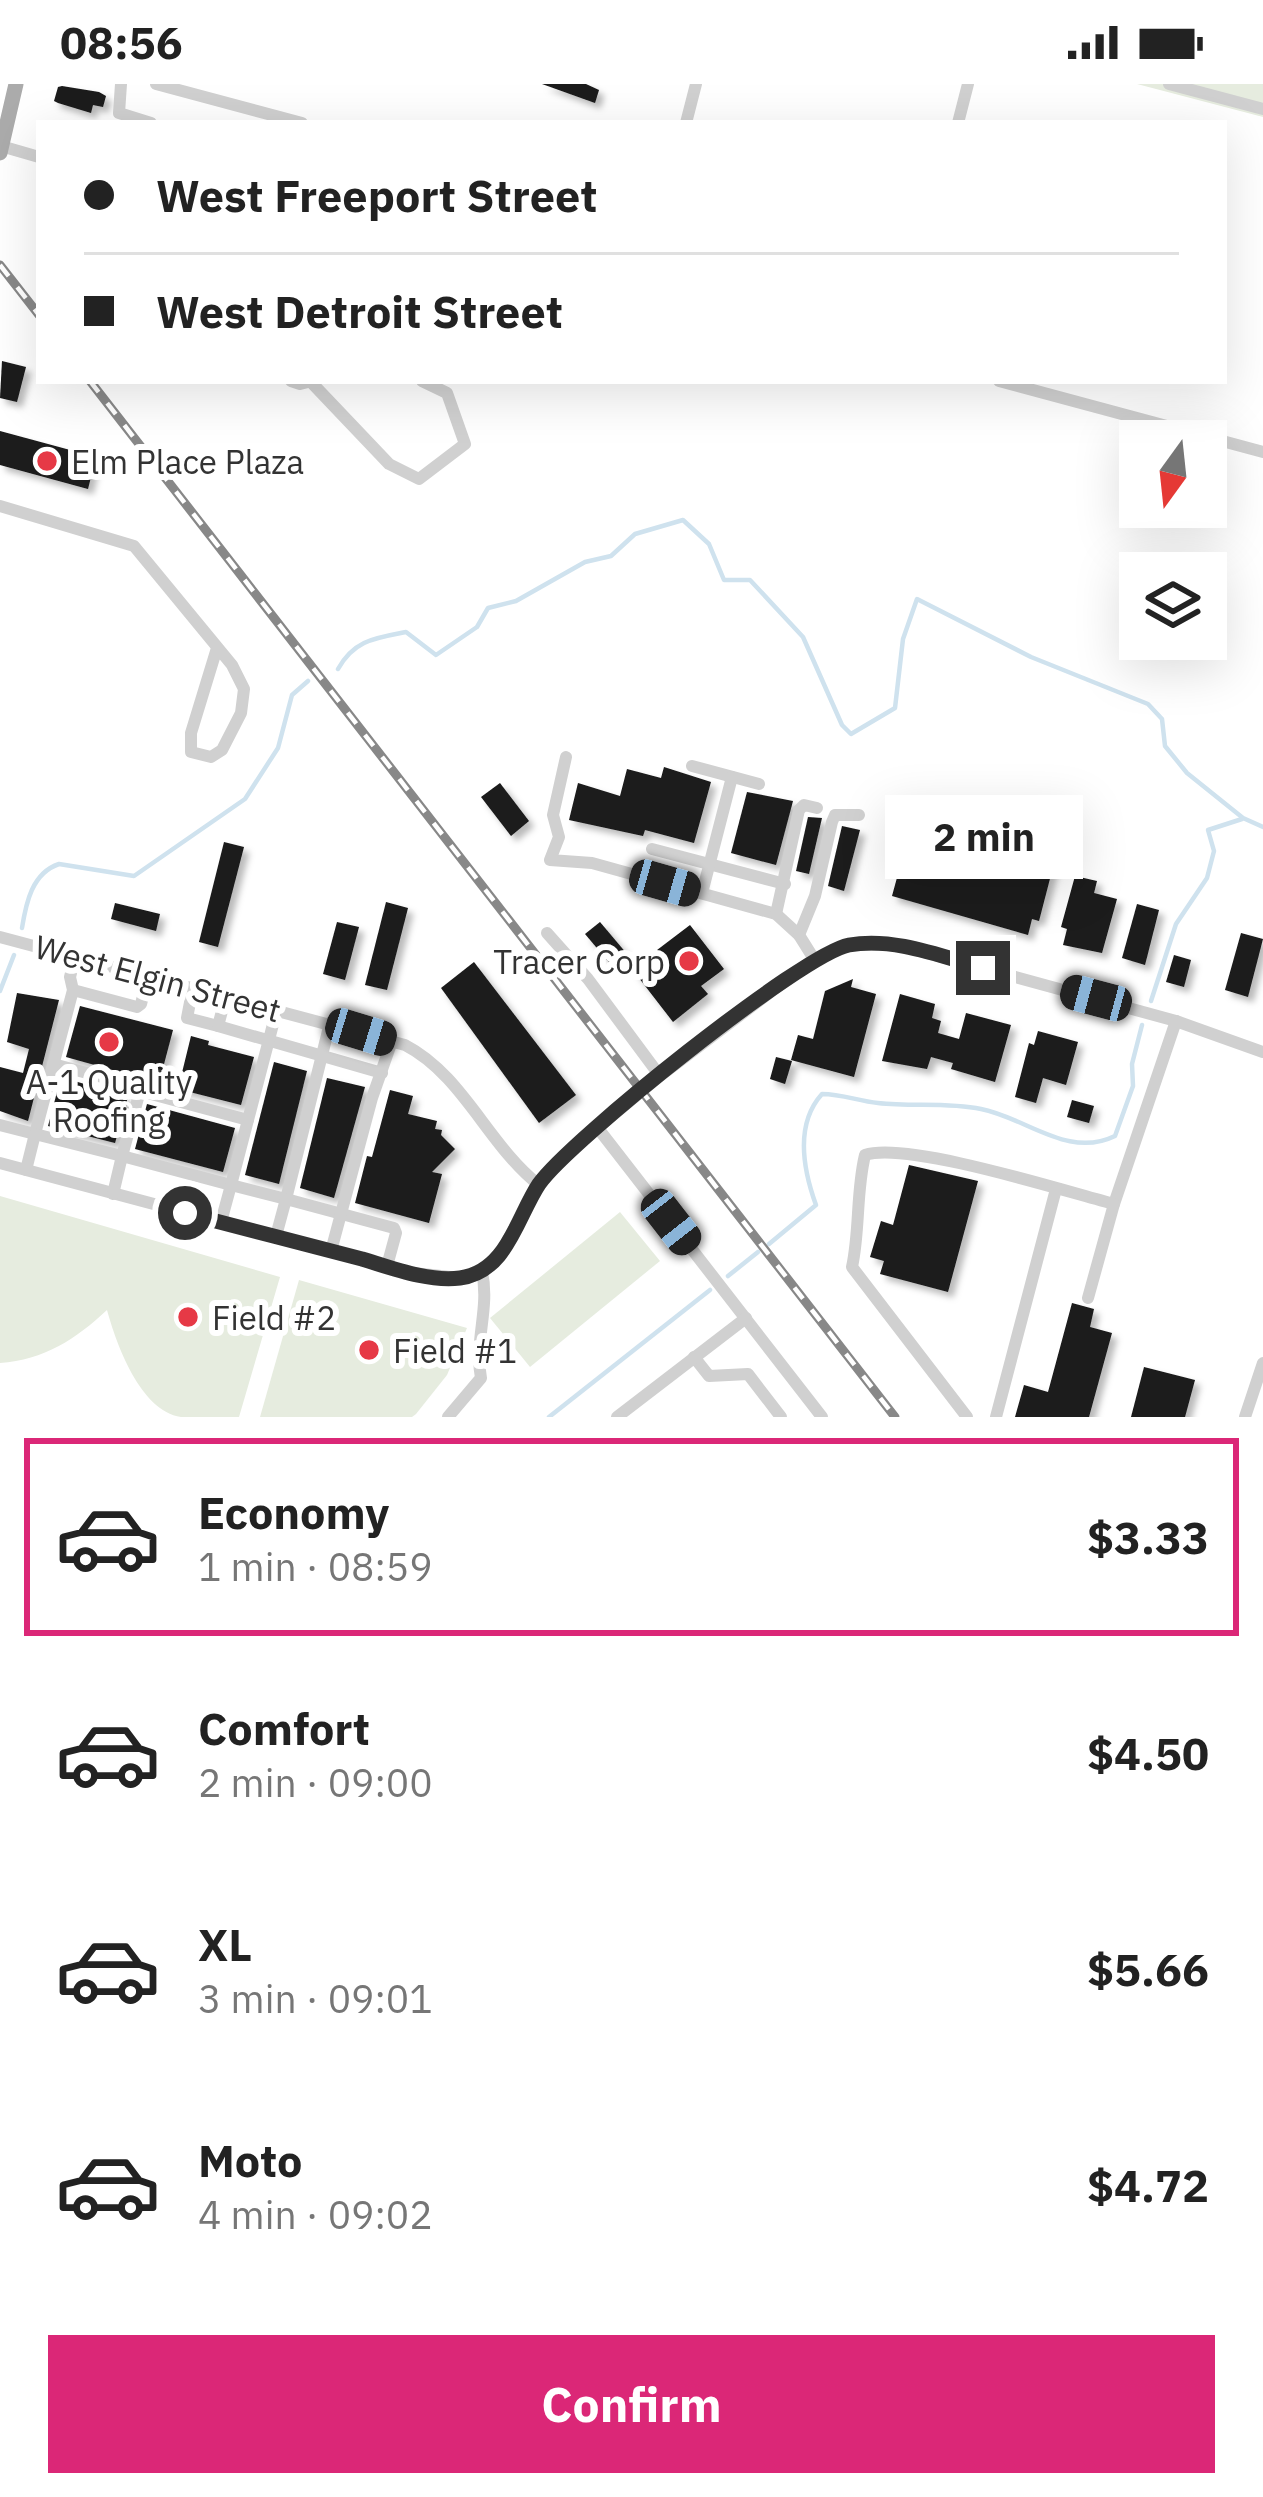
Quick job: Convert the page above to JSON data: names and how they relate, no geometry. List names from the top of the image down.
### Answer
{
  "streets": {
    "street": ["West Elgin Street"]
  },
  "places": [
    "Elm Place Plaza",
    "Tracer Corp",
    "A-1 Quality Roofing",
    "Field #2",
    "Field #1"
  ],
  "north": "bottom",
  "page": {
    "status": "08:56",
    "banner": ["West Freeport Street", "West Detroit Street"],
    "bubble": "2 min",
    "list": [
      {
        "name": "Economy",
        "note": "1 min · 08:59",
        "value": "$3.33"
      },
      {
        "name": "Comfort",
        "note": "2 min · 09:00",
        "value": "$4.50"
      },
      {
        "name": "XL",
        "note": "3 min · 09:01",
        "value": "$5.66"
      },
      {
        "name": "Moto",
        "note": "4 min · 09:02",
        "value": "$4.72"
      }
    ],
    "buttons": "Confirm"
  }
}
